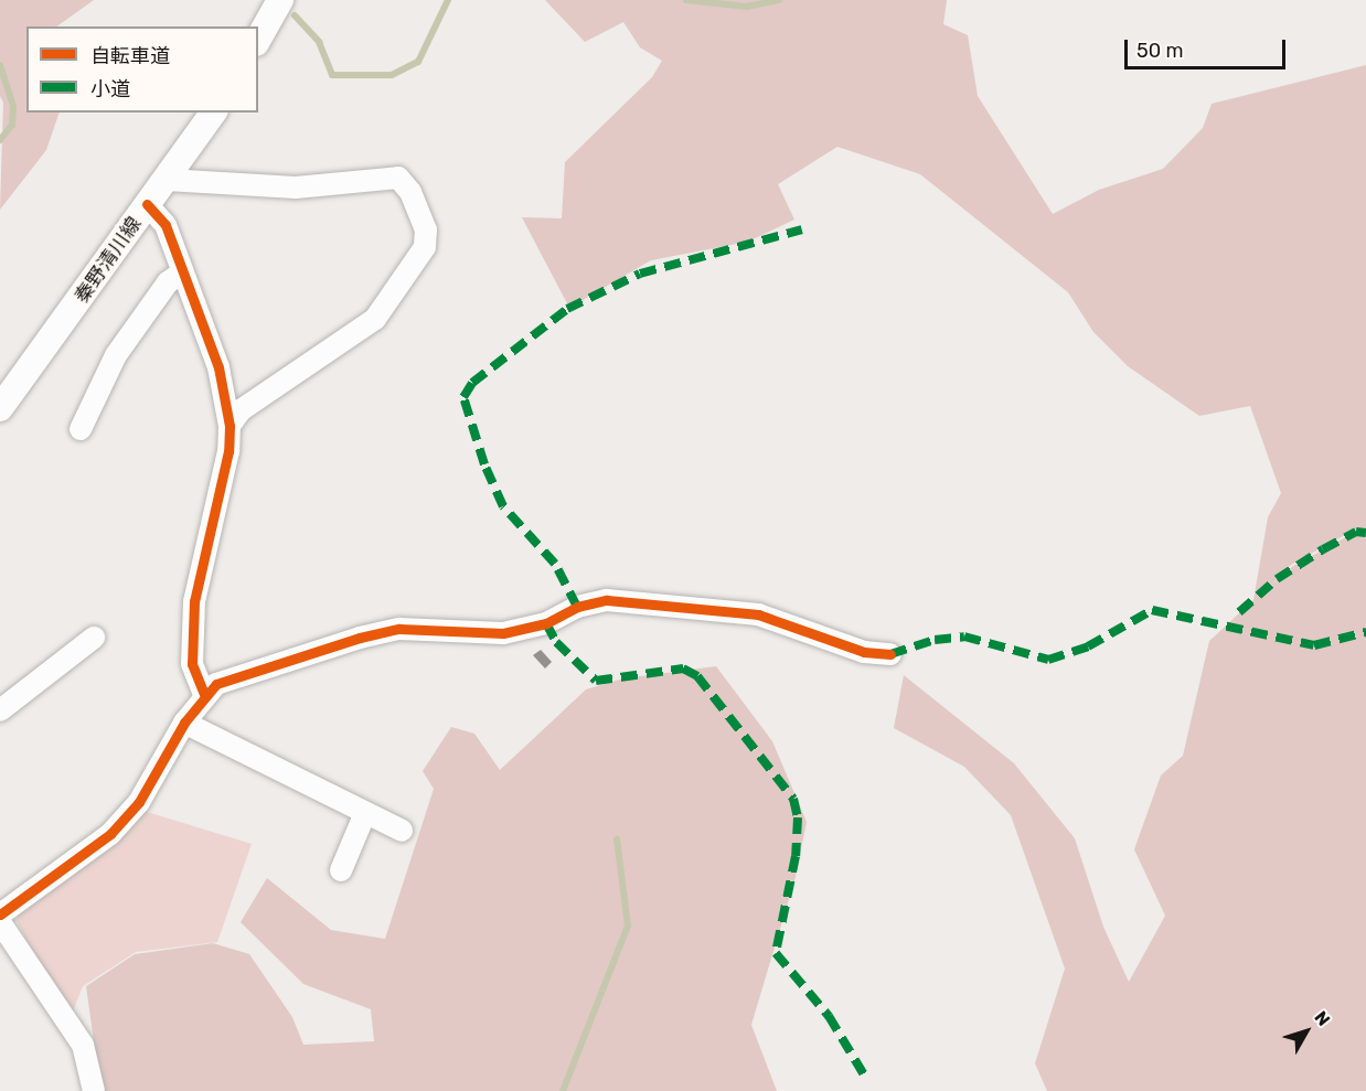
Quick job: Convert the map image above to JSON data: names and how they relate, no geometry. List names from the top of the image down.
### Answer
{
  "streets": {
    "main road": ["秦野清川線"]
  },
  "legend": ["自転車道", "小道"],
  "scale_bar": "50 m",
  "north": "top right"
}
